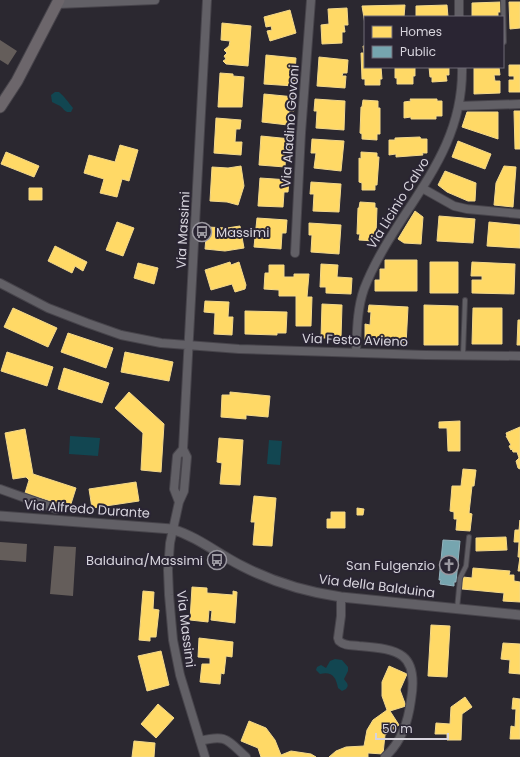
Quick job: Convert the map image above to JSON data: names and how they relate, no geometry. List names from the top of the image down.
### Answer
{
  "streets": {
    "street": [
      "Via Aladino Govoni",
      "Via Licinio Calvo",
      "Via Massimi",
      "Via Festo Avieno",
      "Via Alfredo Durante",
      "Via della Balduina"
    ]
  },
  "crossings": [
    ["Via Licinio Calvo", "Via Festo Avieno"],
    ["Via Massimi", "Via Festo Avieno"],
    ["Via Massimi", "Via Alfredo Durante"],
    ["Via Massimi", "Via della Balduina"],
    ["Via Alfredo Durante", "Via della Balduina"]
  ],
  "places": {
    "bus stop": ["Massimi", "Balduina/Massimi"],
    "church": ["San Fulgenzio"]
  },
  "legend": ["Homes", "Public"],
  "scale_bar": "50 m"
}
